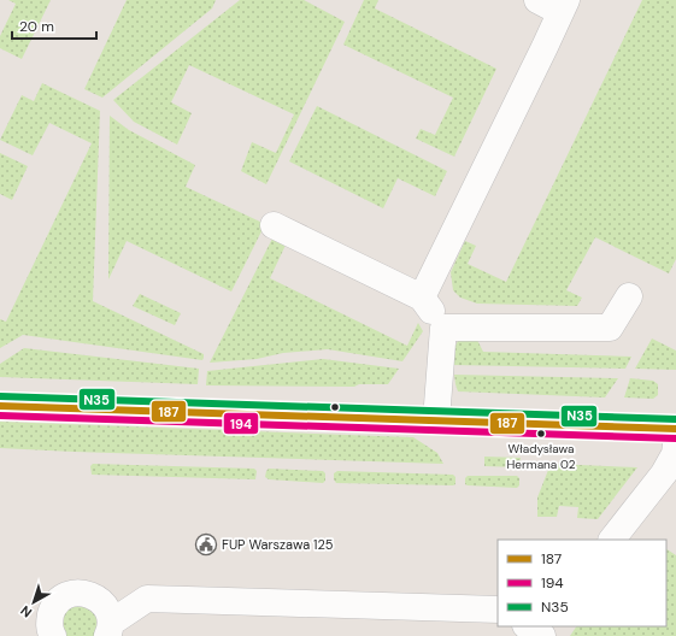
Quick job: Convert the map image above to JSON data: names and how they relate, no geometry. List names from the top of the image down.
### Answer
{
  "places": {
    "other": ["Władysława Hermana 02"],
    "public building": ["FUP Warszawa 125"]
  },
  "lines": ["transit line N35", "transit line 187", "transit line 194"],
  "legend": ["187", "194", "N35"],
  "scale_bar": "20 m",
  "north": "bottom left"
}
